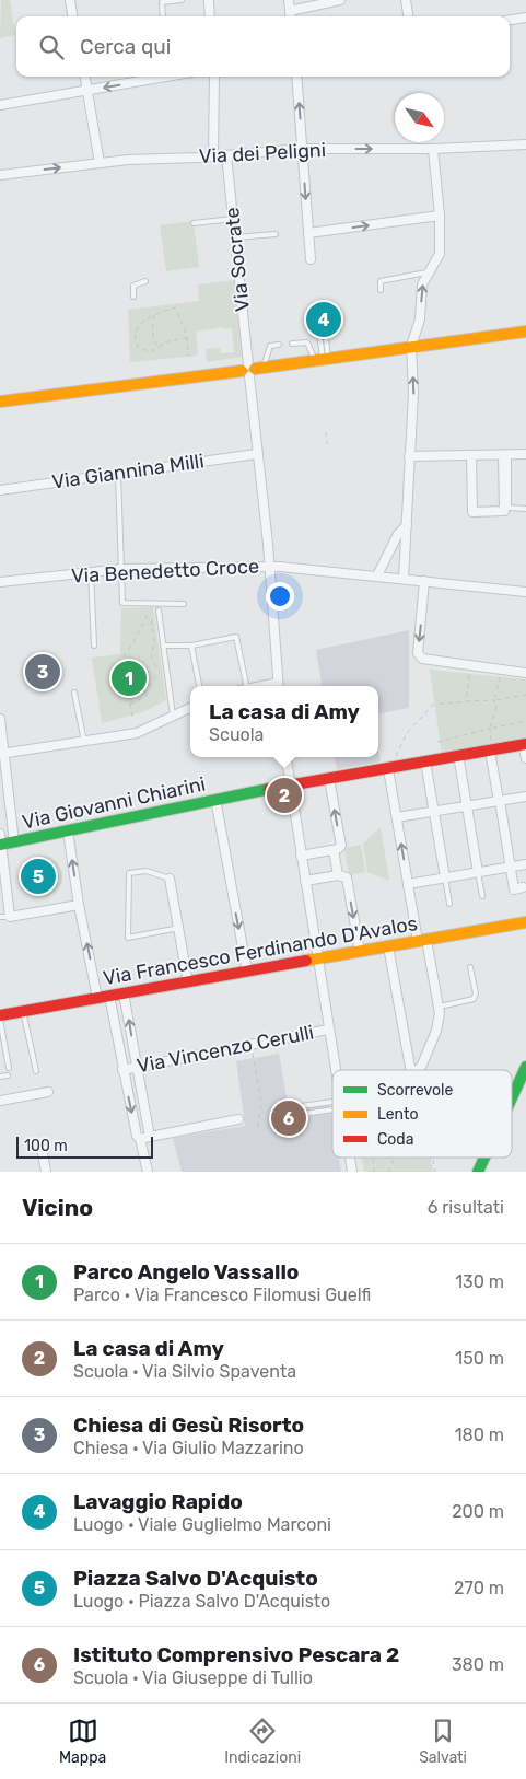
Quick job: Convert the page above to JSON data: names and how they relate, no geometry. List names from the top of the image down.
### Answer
{
  "streets": {
    "street": [
      "Via dei Peligni",
      "Via Socrate",
      "Via Giannina Milli",
      "Via Benedetto Croce",
      "Via Giovanni Chiarini",
      "Via Francesco Ferdinando D'Avalos",
      "Via Vincenzo Cerulli"
    ]
  },
  "crossings": [
    ["Via dei Peligni", "Via Socrate"],
    ["Via Socrate", "Via Giannina Milli"],
    ["Via Socrate", "Via Benedetto Croce"]
  ],
  "legend": ["Scorrevole", "Lento", "Coda"],
  "scale_bar": "100 m",
  "north": "bottom right",
  "page": {
    "search": "Cerca qui",
    "pins": [
      "4",
      "3",
      "1",
      "2",
      "5",
      "6"
    ],
    "popup": ["La casa di Amy", "Scuola"],
    "scale": "100 m",
    "heading": ["Vicino", "6 risultati"],
    "list": [
      {
        "mark": "1",
        "name": "Parco Angelo Vassallo",
        "note": "Parco · Via Francesco Filomusi Guelfi",
        "value": "130 m"
      },
      {
        "mark": "2",
        "name": "La casa di Amy",
        "note": "Scuola · Via Silvio Spaventa",
        "value": "150 m"
      },
      {
        "mark": "3",
        "name": "Chiesa di Gesù Risorto",
        "note": "Chiesa · Via Giulio Mazzarino",
        "value": "180 m"
      },
      {
        "mark": "4",
        "name": "Lavaggio Rapido",
        "note": "Luogo · Viale Guglielmo Marconi",
        "value": "200 m"
      },
      {
        "mark": "5",
        "name": "Piazza Salvo D'Acquisto",
        "note": "Luogo · Piazza Salvo D'Acquisto",
        "value": "270 m"
      },
      {
        "mark": "6",
        "name": "Istituto Comprensivo Pescara 2",
        "note": "Scuola · Via Giuseppe di Tullio",
        "value": "380 m"
      }
    ],
    "nav": ["Mappa", "Indicazioni", "Salvati"]
  }
}
